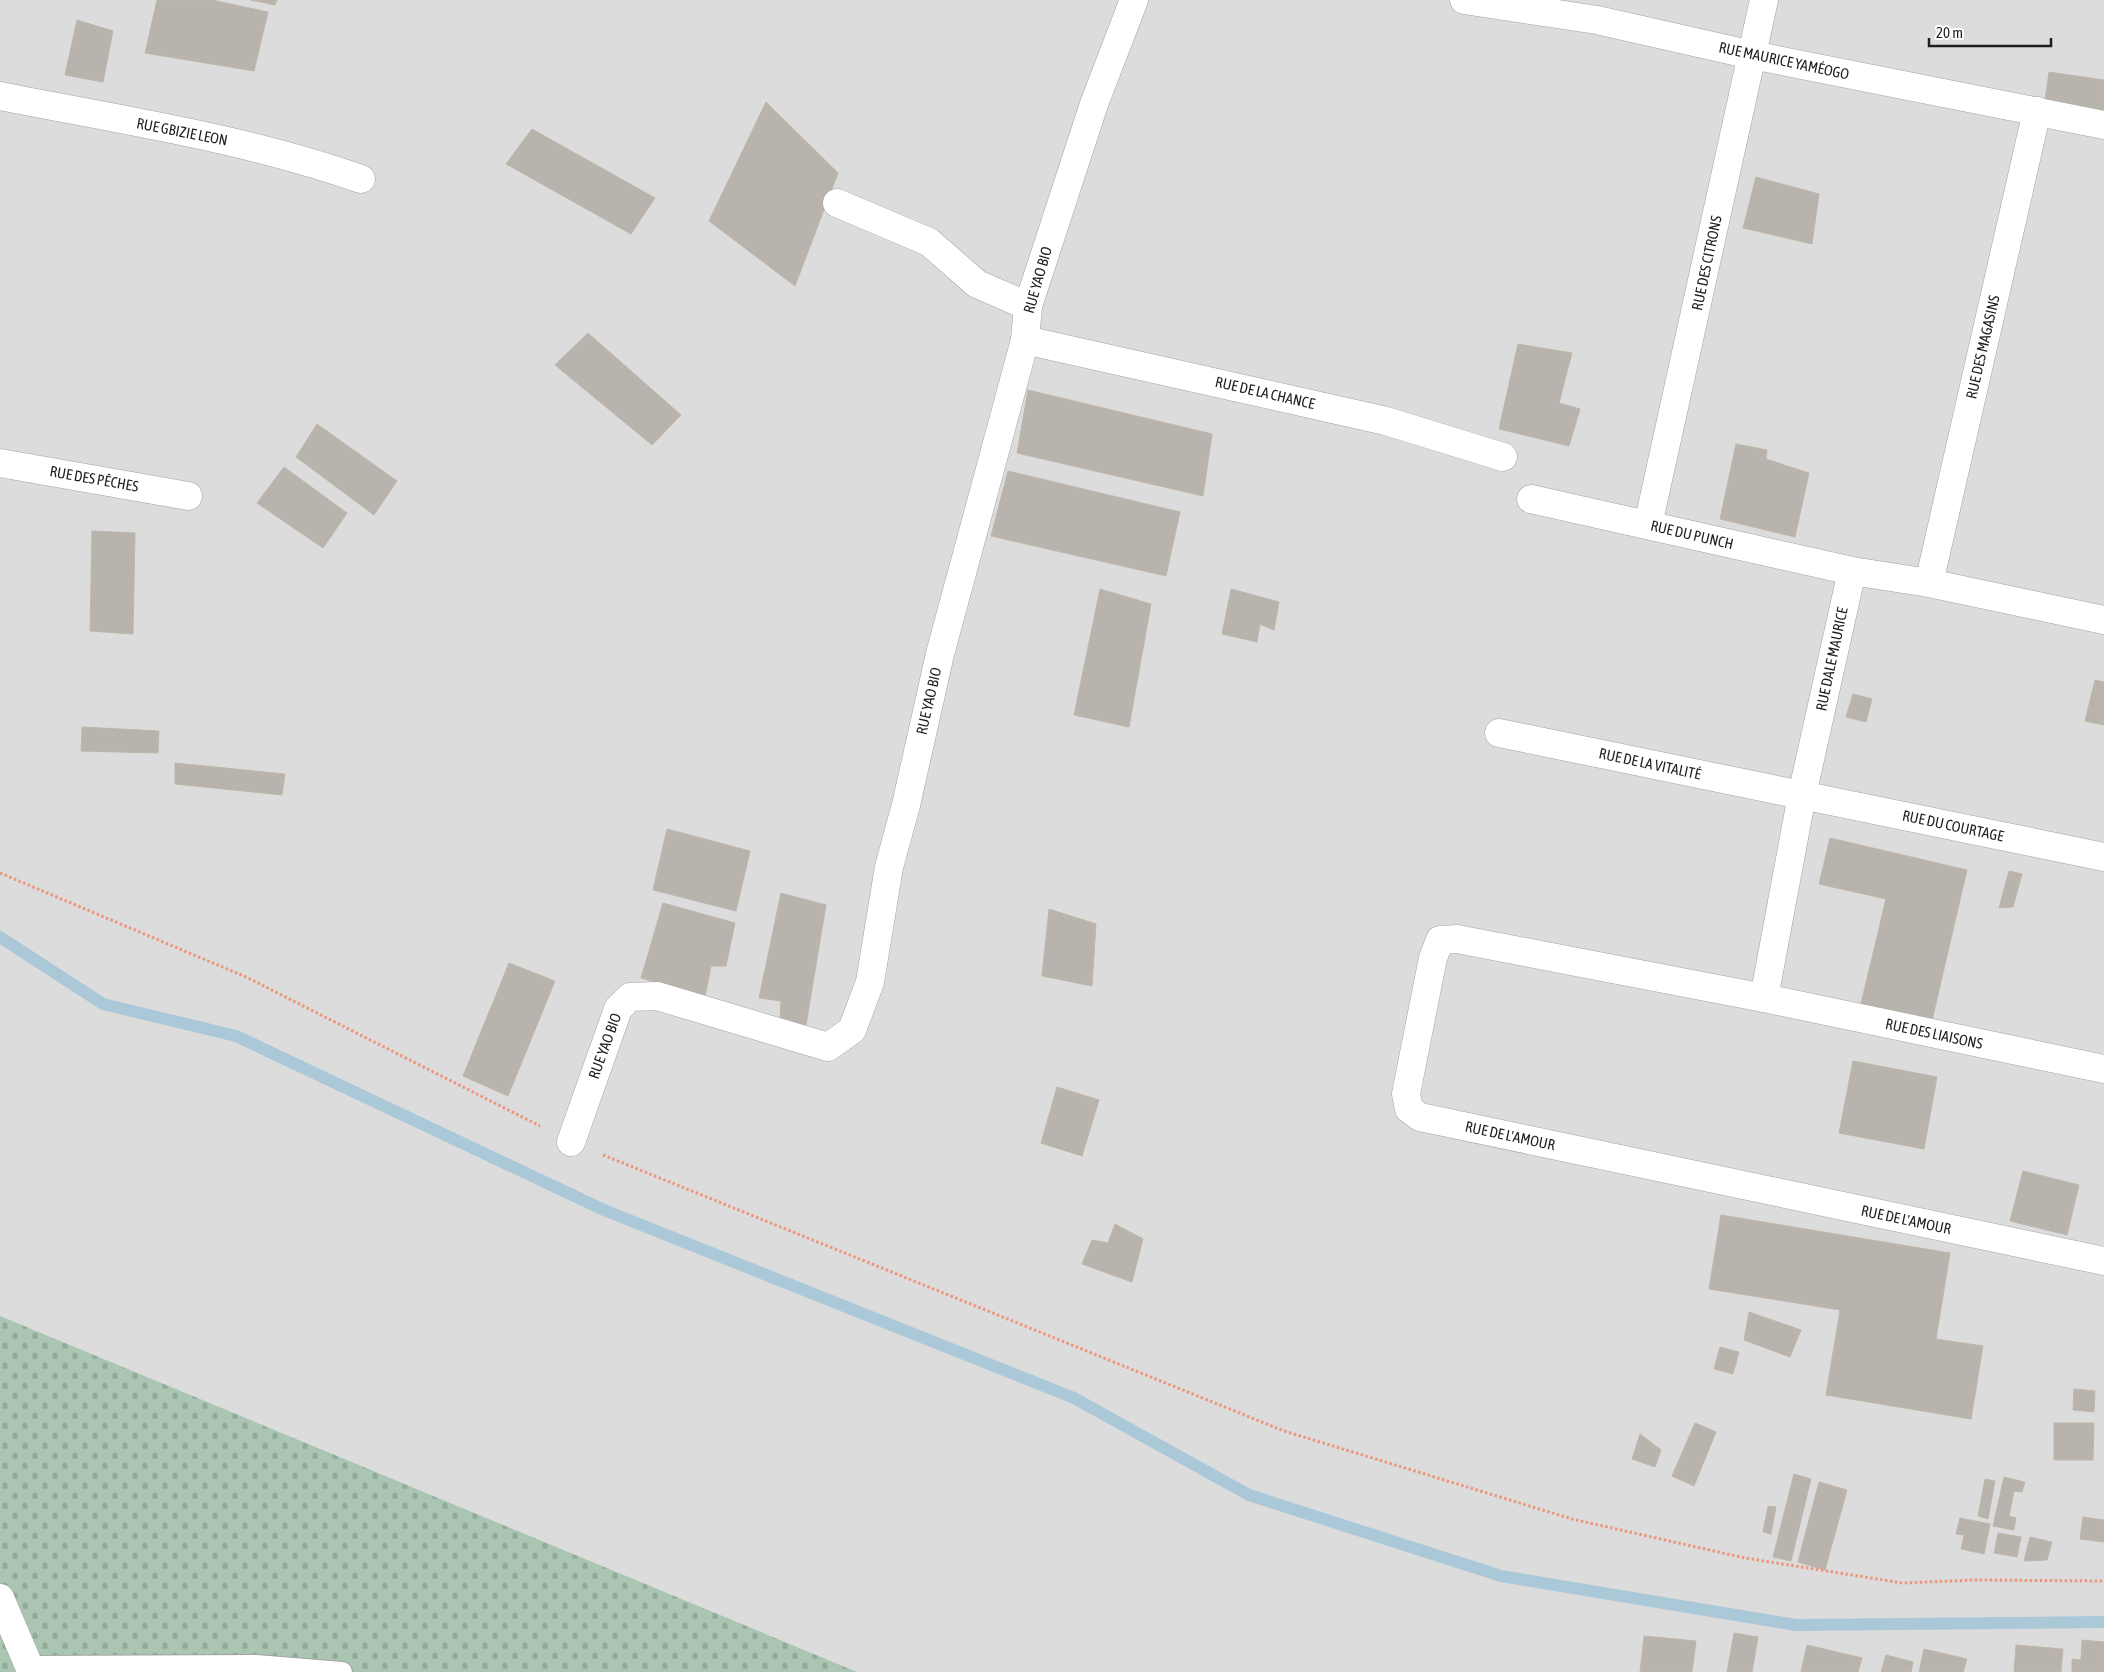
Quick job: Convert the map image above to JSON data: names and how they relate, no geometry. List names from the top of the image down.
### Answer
{
  "streets": {
    "street": [
      "RUE MAURICE YAMÉOGO",
      "RUE GBIZIE LEON",
      "RUE DES CITRONS",
      "RUE YAO BIO",
      "RUE DES MAGASINS",
      "RUE DE LA CHANCE",
      "RUE DES PÊCHES",
      "RUE DU PUNCH",
      "RUE DALE MAURICE",
      "RUE DE LA VITALITÉ",
      "RUE DU COURTAGE",
      "RUE DES LIAISONS",
      "RUE DE L'AMOUR"
    ]
  },
  "crossings": [
    ["RUE MAURICE YAMÉOGO", "RUE DES CITRONS"],
    ["RUE MAURICE YAMÉOGO", "RUE DES MAGASINS"],
    ["RUE DES CITRONS", "RUE DU PUNCH"],
    ["RUE YAO BIO", "RUE DE LA CHANCE"],
    ["RUE DU PUNCH", "RUE DALE MAURICE"],
    ["RUE DALE MAURICE", "RUE DE LA VITALITÉ"],
    ["RUE DALE MAURICE", "RUE DU COURTAGE"],
    ["RUE DALE MAURICE", "RUE DES LIAISONS"],
    ["RUE DALE MAURICE", "RUE DE L'AMOUR"],
    ["RUE DE LA VITALITÉ", "RUE DU COURTAGE"],
    ["RUE DES LIAISONS", "RUE DE L'AMOUR"]
  ],
  "scale_bar": "20 m"
}
